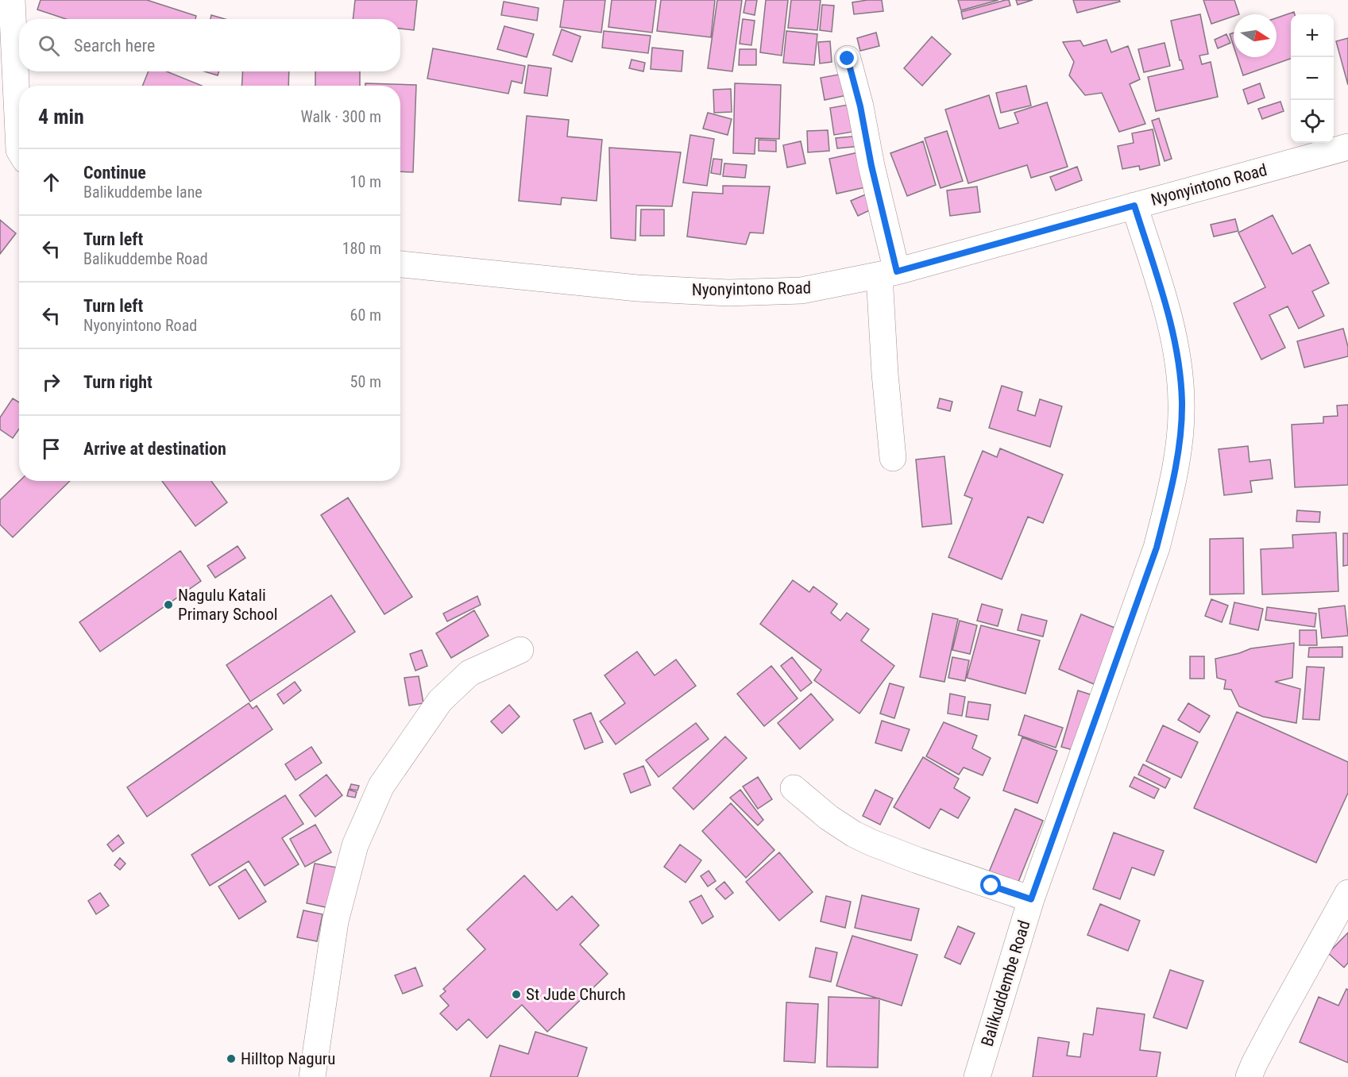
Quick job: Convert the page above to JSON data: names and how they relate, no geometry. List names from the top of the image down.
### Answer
{
  "streets": {
    "street": ["Nyonyintono Road", "Balikuddembe Road"]
  },
  "crossings": [
    ["Nyonyintono Road", "Balikuddembe Road"]
  ],
  "places": ["Nagulu Katali Primary School", "St Jude Church", "Hilltop Naguru"],
  "north": "right",
  "page": {
    "map_buttons": ["+", "−"],
    "search": "Search here",
    "heading": ["4 min", "Walk · 300 m"],
    "list": [
      ["Continue", "Balikuddembe lane", "10 m"],
      ["Turn left", "Balikuddembe Road", "180 m"],
      ["Turn left", "Nyonyintono Road", "60 m"],
      ["Turn right", "50 m"],
      "Arrive at destination"
    ]
  }
}
